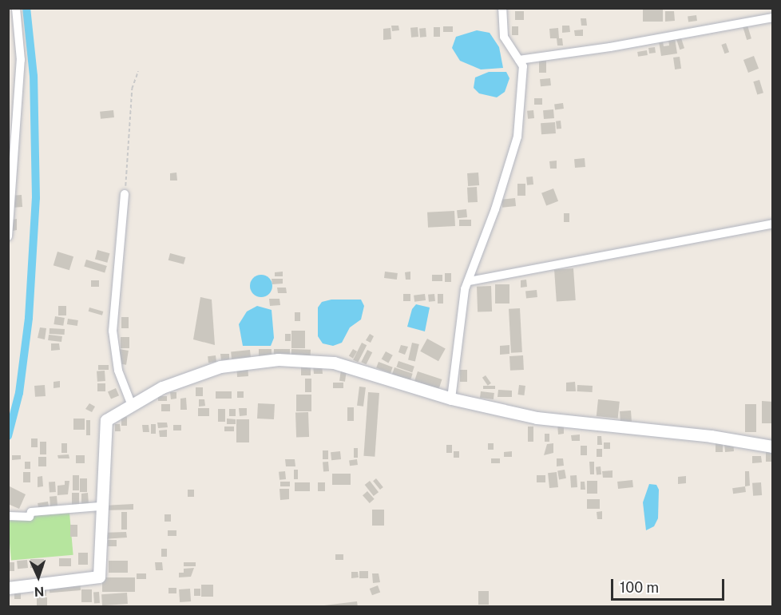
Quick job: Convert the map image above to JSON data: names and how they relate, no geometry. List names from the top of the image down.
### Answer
{
  "scale_bar": "100 m",
  "north": "bottom"
}
